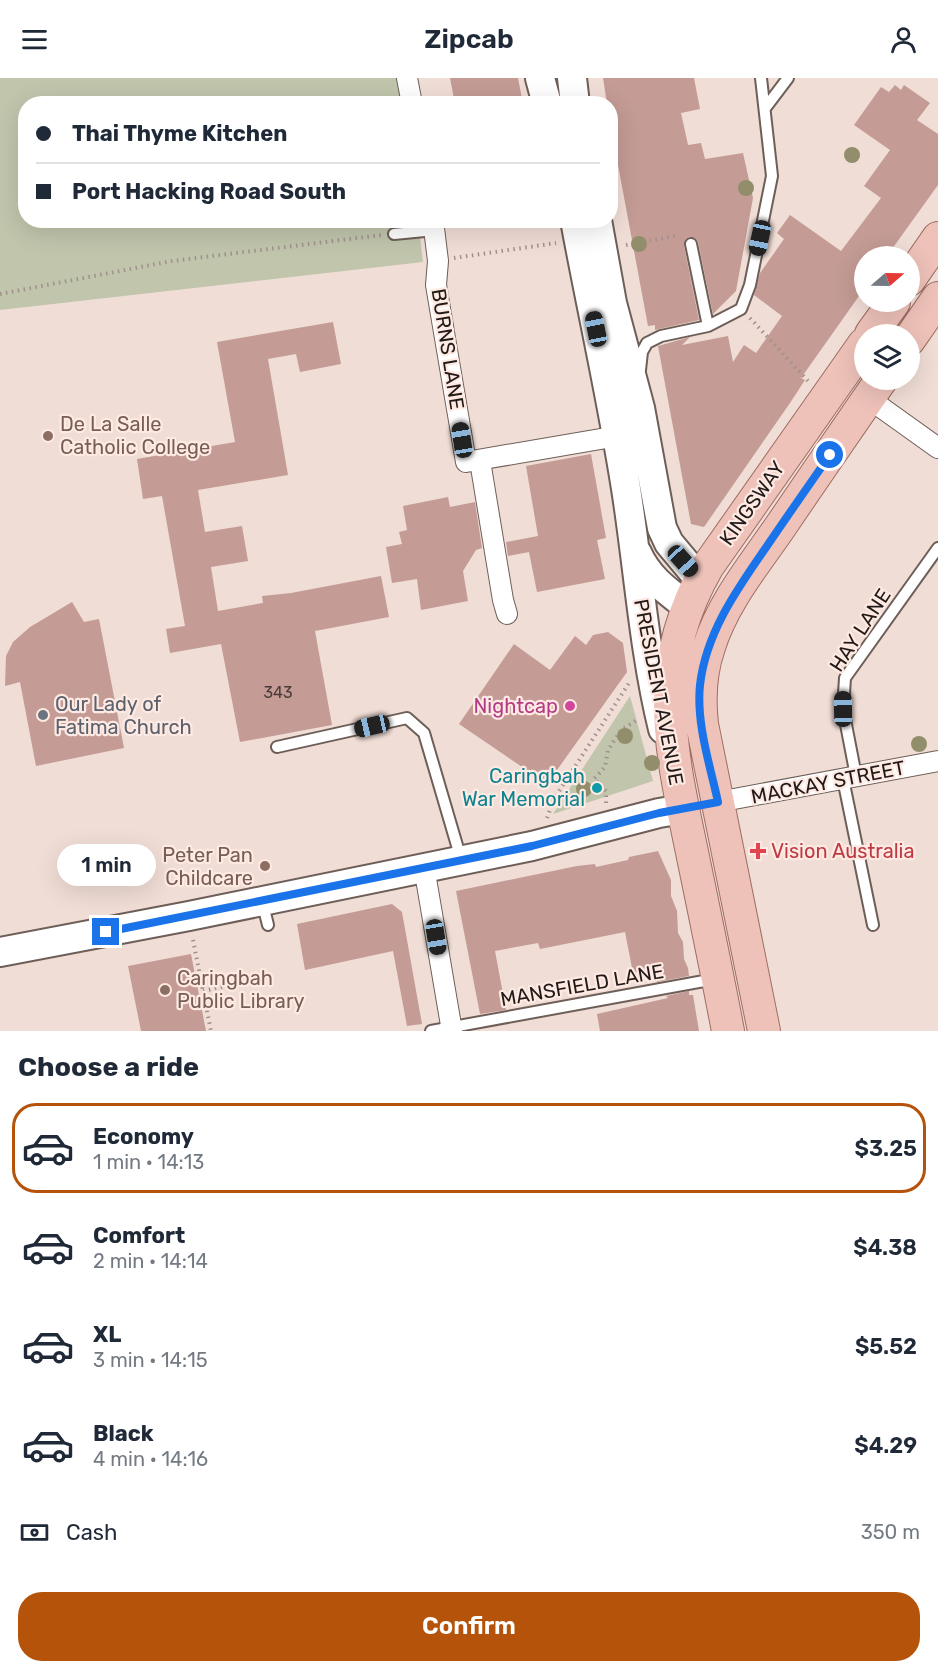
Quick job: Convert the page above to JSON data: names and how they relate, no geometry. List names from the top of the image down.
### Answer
{
  "streets": {
    "main road": ["KINGSWAY", "PRESIDENT AVENUE"],
    "street": ["BURNS LANE", "MACKAY STREET"],
    "lane": ["HAY LANE", "MANSFIELD LANE"]
  },
  "crossings": [
    ["KINGSWAY", "PRESIDENT AVENUE"],
    ["KINGSWAY", "MACKAY STREET"],
    ["KINGSWAY", "MANSFIELD LANE"],
    ["HAY LANE", "MACKAY STREET"]
  ],
  "places": {
    "other": [
      "De La Salle Catholic College",
      "Nightcap",
      "Our Lady of Fatima Church",
      "Caringbah War Memorial",
      "Peter Pan Childcare",
      "Caringbah Public Library"
    ],
    "health": ["Vision Australia"]
  },
  "house_numbers": ["343"],
  "north": "right",
  "page": {
    "header": "Zipcab",
    "banner": ["Thai Thyme Kitchen", "Port Hacking Road South"],
    "bubble": "1 min",
    "heading": "Choose a ride",
    "list": [
      {
        "name": "Economy",
        "note": "1 min · 14:13",
        "value": "$3.25"
      },
      {
        "name": "Comfort",
        "note": "2 min · 14:14",
        "value": "$4.38"
      },
      {
        "name": "XL",
        "note": "3 min · 14:15",
        "value": "$5.52"
      },
      {
        "name": "Black",
        "note": "4 min · 14:16",
        "value": "$4.29"
      }
    ],
    "pay": ["Cash", "350 m"],
    "buttons": "Confirm"
  }
}
